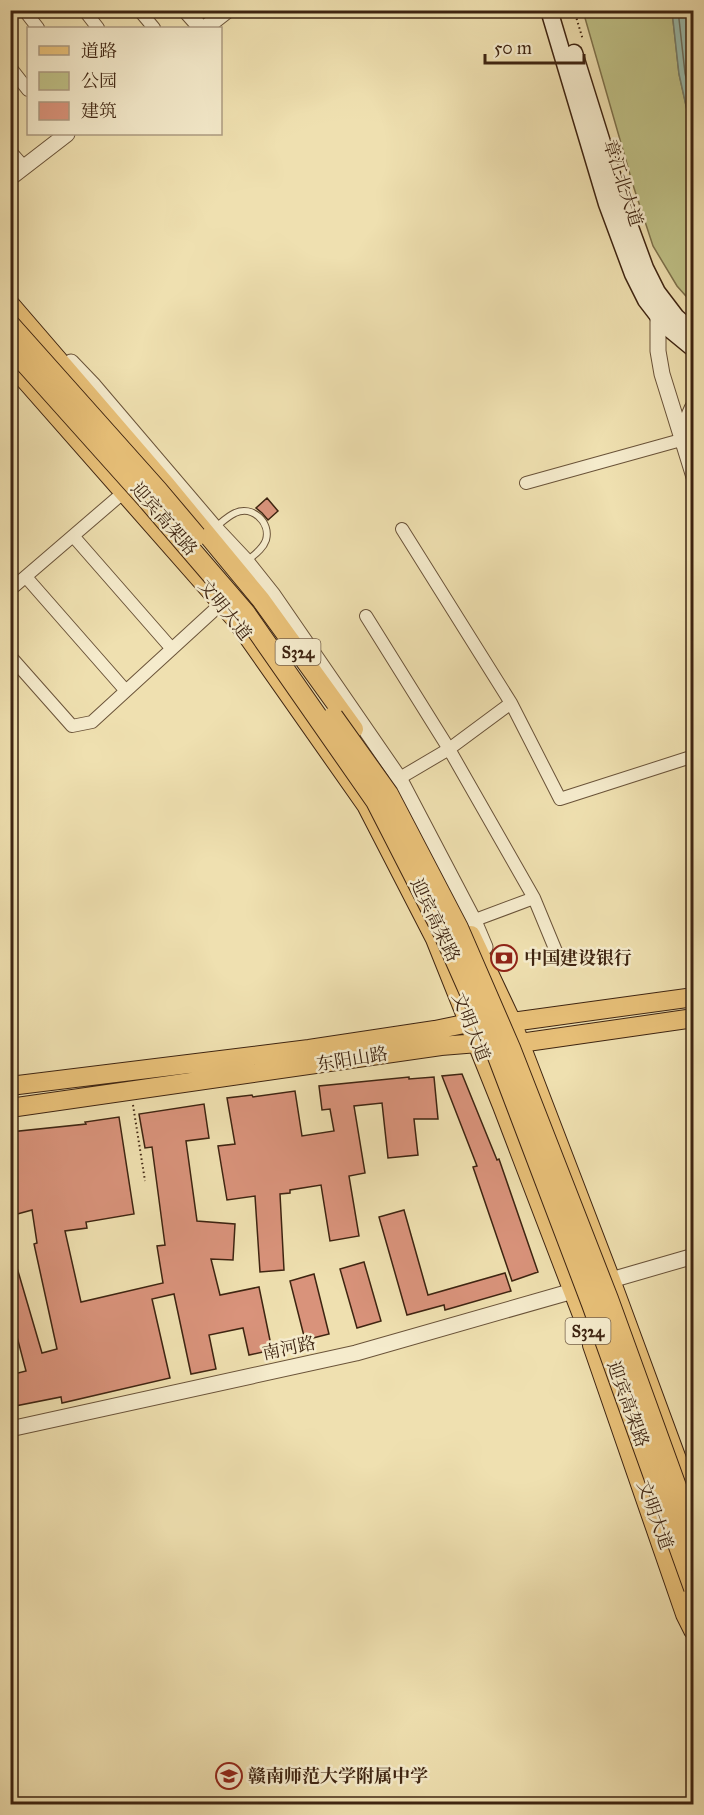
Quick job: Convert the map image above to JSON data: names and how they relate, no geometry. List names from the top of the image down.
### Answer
{
  "streets": {
    "highway": ["迎宾高架路"],
    "main road": [
      "章江北大道",
      "文明大道",
      "S324",
      "东阳山路"
    ],
    "street": ["南河路"]
  },
  "crossings": [
    ["文明大道", "东阳山路"],
    ["文明大道", "南河路"]
  ],
  "places": {
    "bank": ["中国建设银行"],
    "school or university": ["赣南师范大学附属中学"]
  },
  "legend": ["道路", "公园", "建筑"],
  "scale_bar": "50 m"
}
